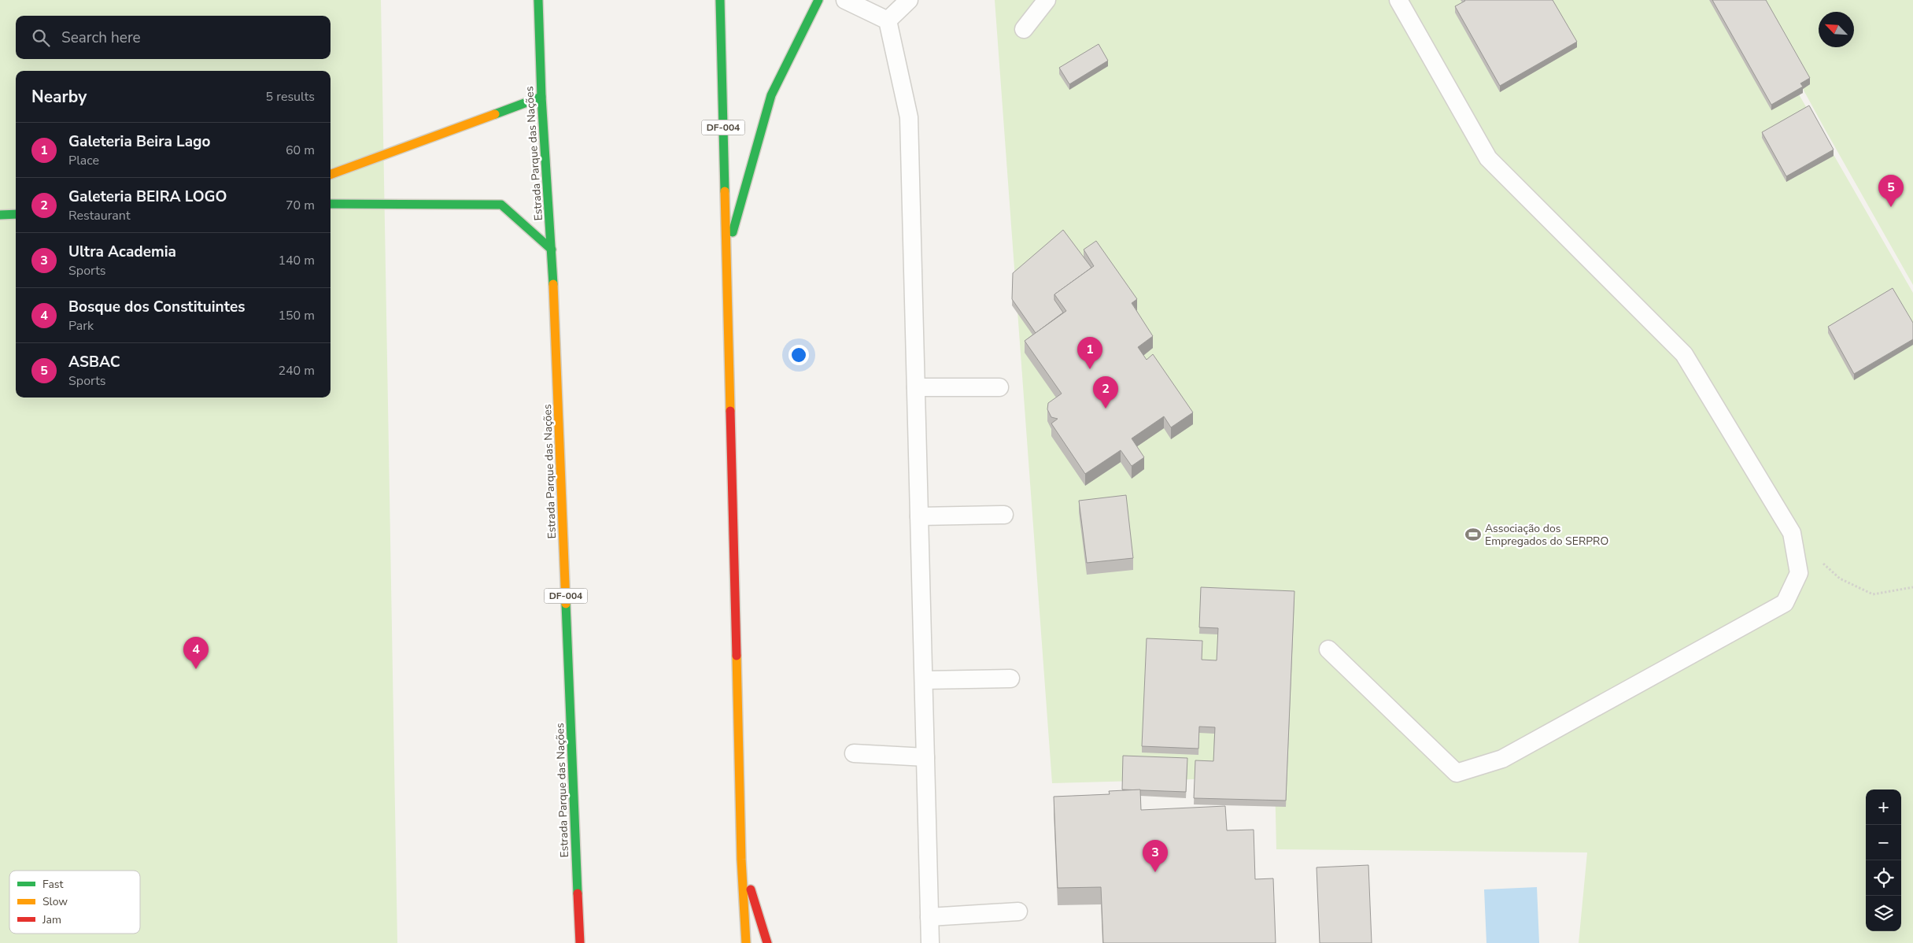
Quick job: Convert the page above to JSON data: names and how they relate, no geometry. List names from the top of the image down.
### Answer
{
  "streets": {
    "main road": ["DF-004", "Estrada Parque das Nações"]
  },
  "places": {
    "sports": ["Associação dos Empregados do SERPRO"]
  },
  "legend": ["Fast", "Slow", "Jam"],
  "north": "top left",
  "page": {
    "search": "Search here",
    "heading": ["Nearby", "5 results"],
    "list": [
      {
        "mark": "1",
        "name": "Galeteria Beira Lago",
        "note": "Place",
        "value": "60 m"
      },
      {
        "mark": "2",
        "name": "Galeteria BEIRA LOGO",
        "note": "Restaurant",
        "value": "70 m"
      },
      {
        "mark": "3",
        "name": "Ultra Academia",
        "note": "Sports",
        "value": "140 m"
      },
      {
        "mark": "4",
        "name": "Bosque dos Constituintes",
        "note": "Park",
        "value": "150 m"
      },
      {
        "mark": "5",
        "name": "ASBAC",
        "note": "Sports",
        "value": "240 m"
      }
    ],
    "pins": [
      "5",
      "1",
      "2",
      "4",
      "3"
    ],
    "map_buttons": ["+", "−"]
  }
}
